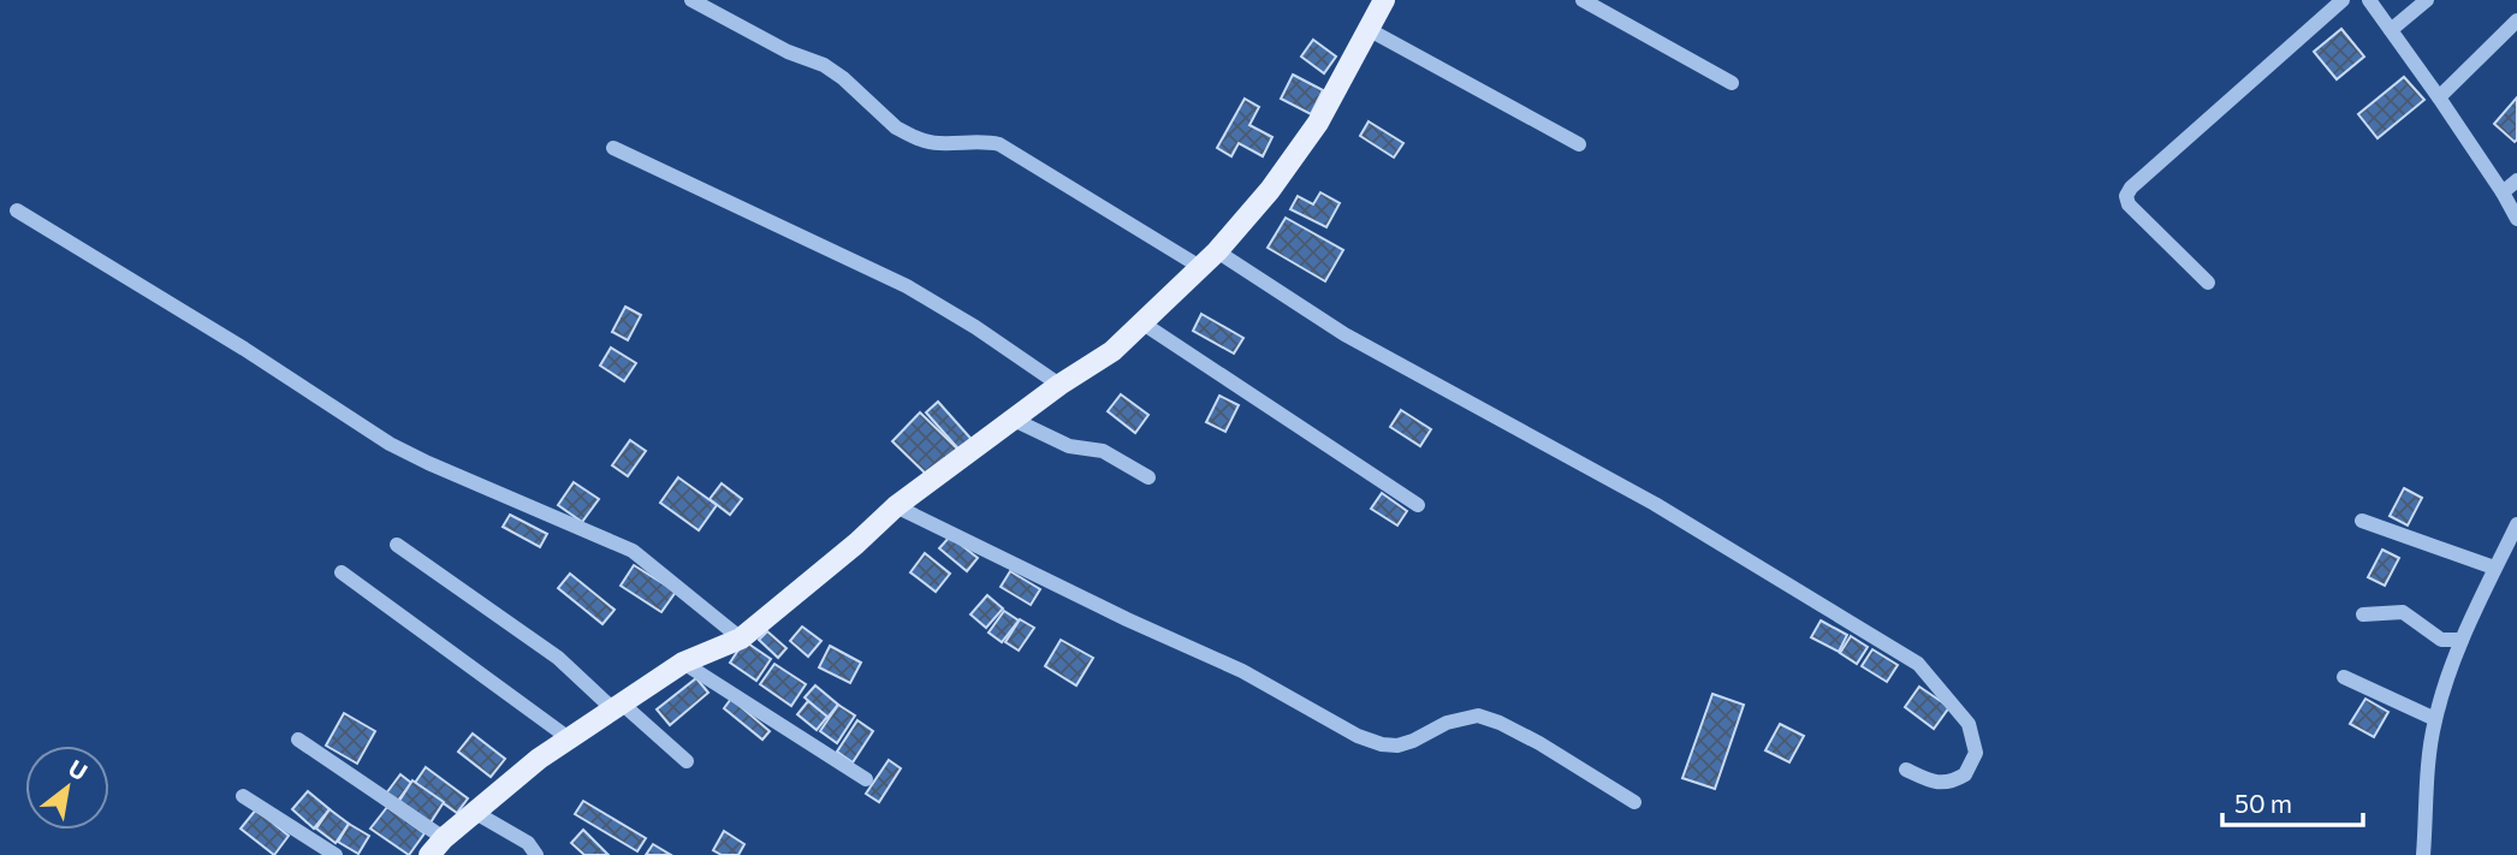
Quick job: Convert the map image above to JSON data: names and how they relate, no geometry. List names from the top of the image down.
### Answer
{
  "scale_bar": "50 m",
  "north": "top right"
}
